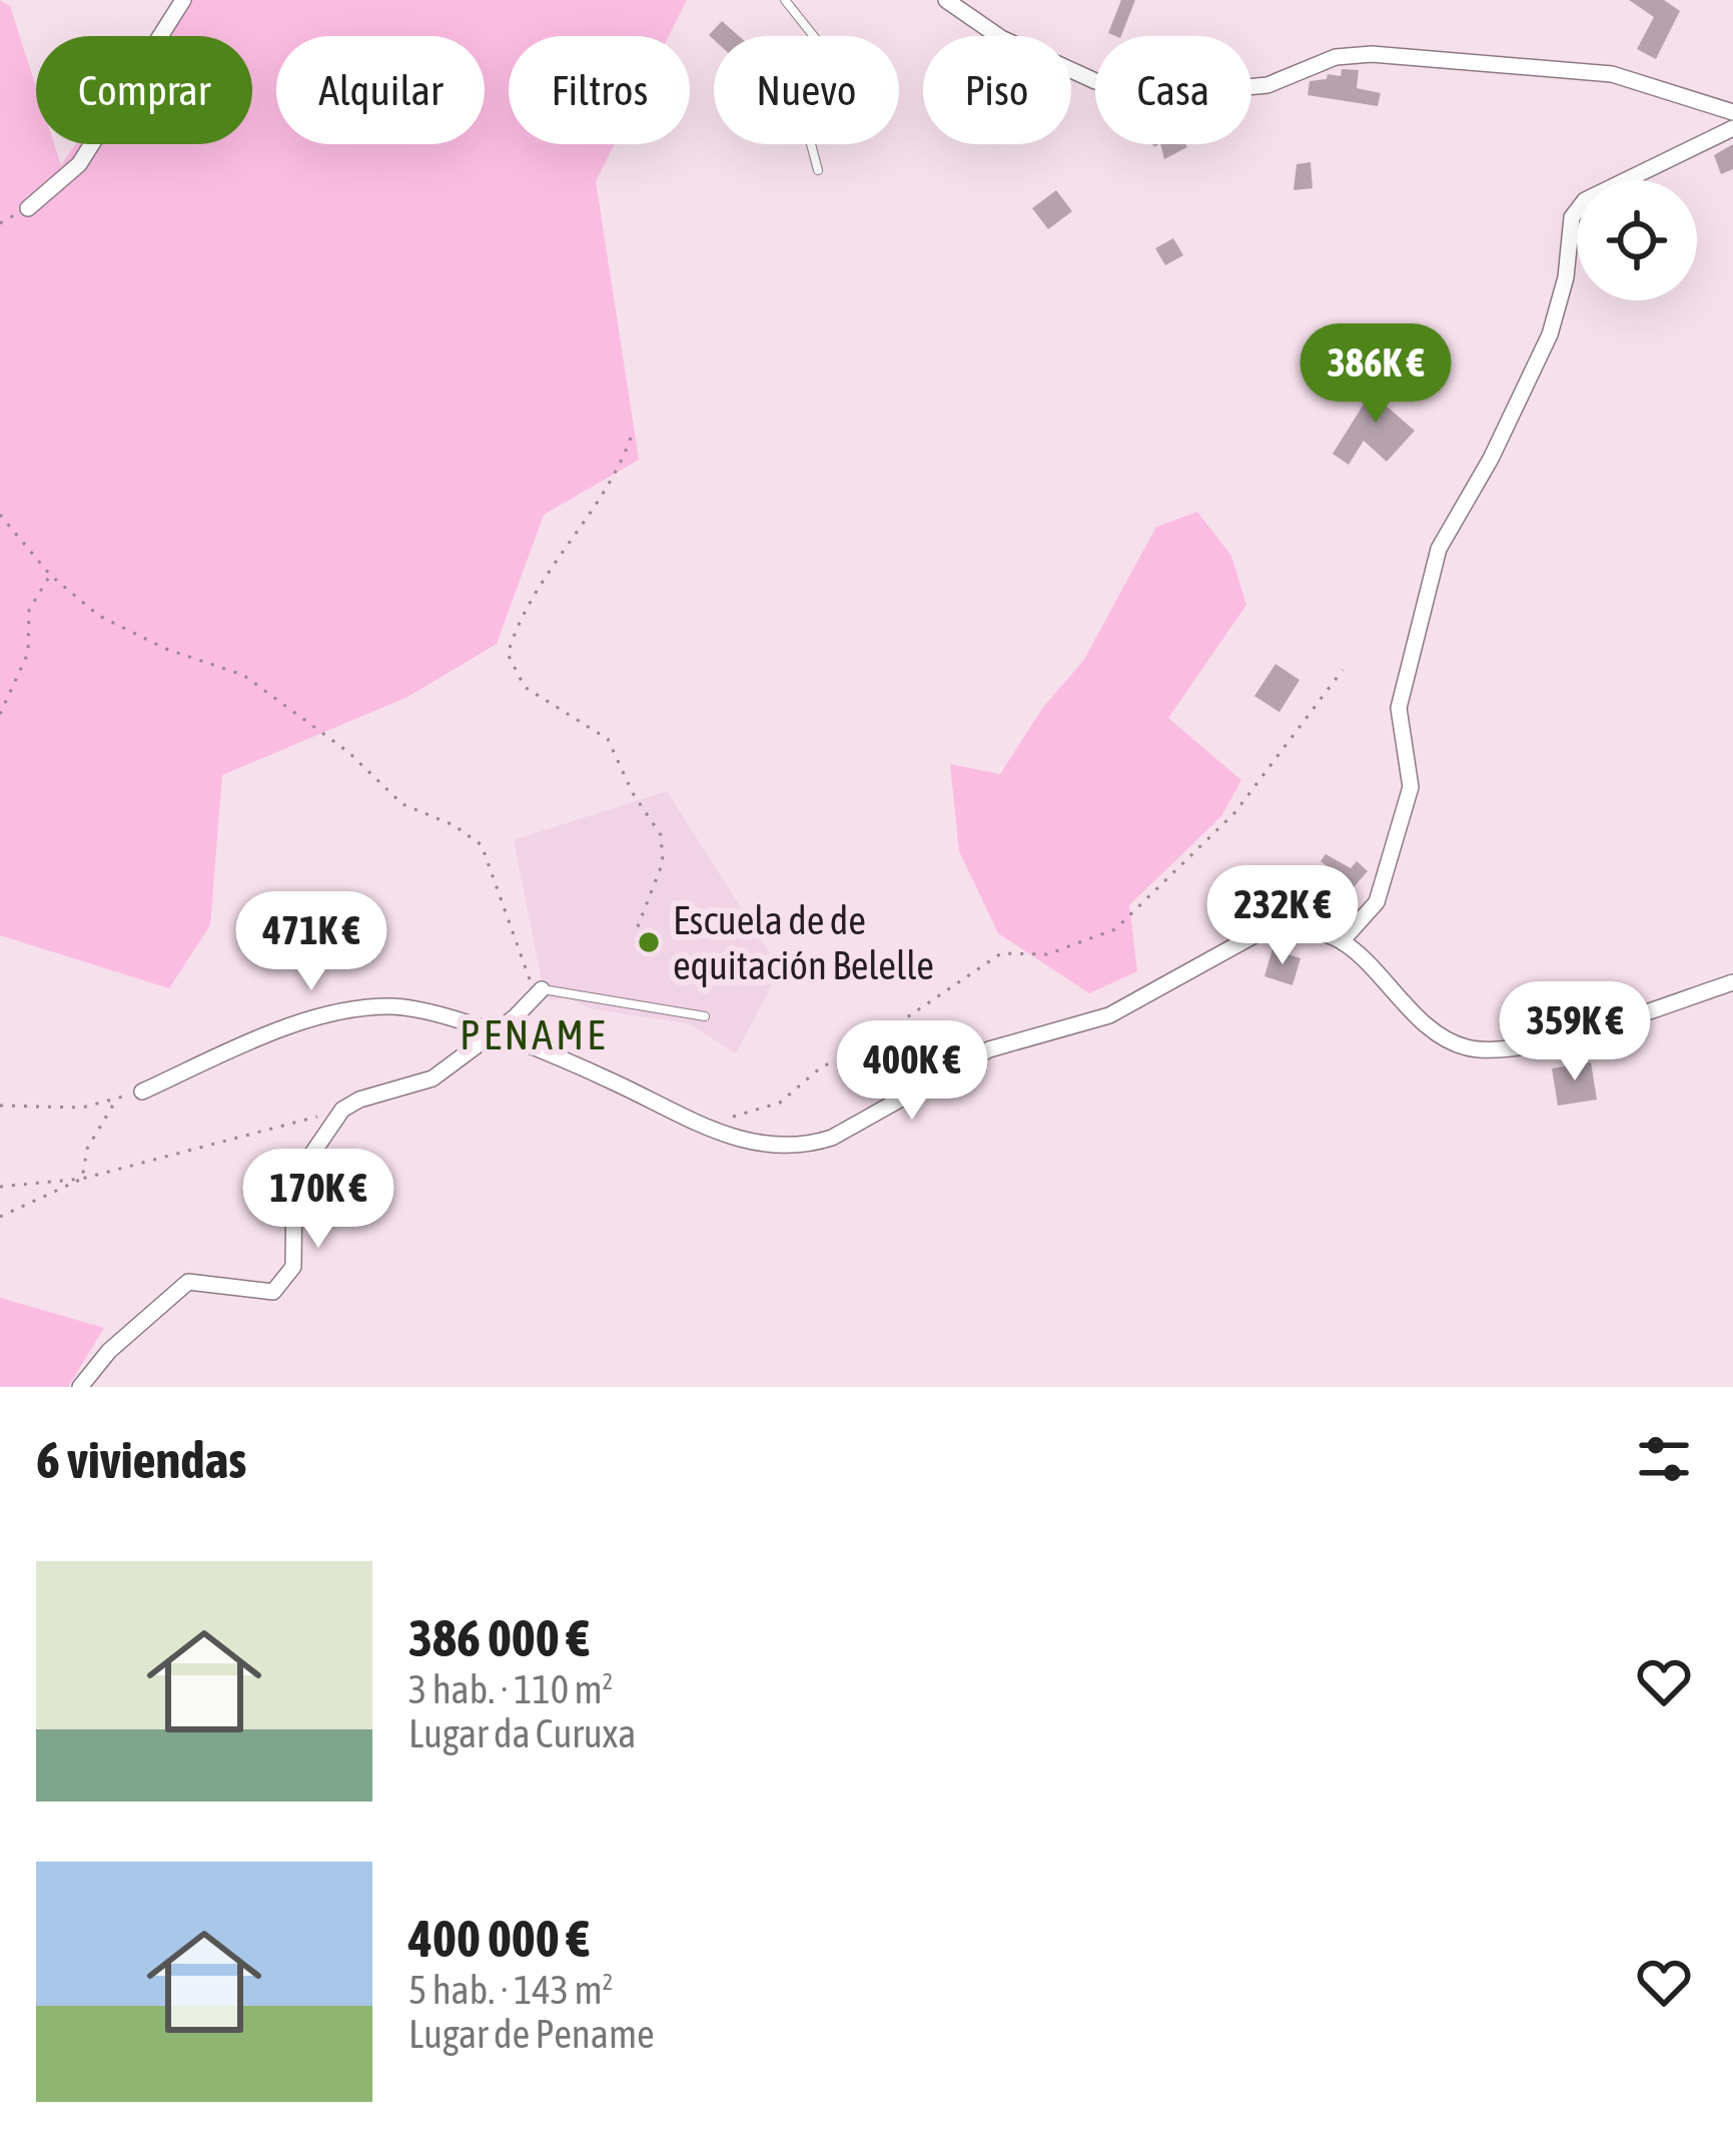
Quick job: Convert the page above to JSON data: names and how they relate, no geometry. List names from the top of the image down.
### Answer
{
  "districts": ["PENAME"],
  "places": ["Escuela de de equitación Belelle"],
  "page": {
    "chip": [
      "Comprar",
      "Alquilar",
      "Filtros",
      "Nuevo",
      "Piso",
      "Casa"
    ],
    "price": [
      "386K €",
      "232K €",
      "471K €",
      "359K €",
      "400K €",
      "170K €"
    ],
    "heading": "6 viviendas",
    "list": [
      {
        "name": "386 000 €",
        "note": "3 hab. · 110 m² · Lugar da Curuxa"
      },
      {
        "name": "400 000 €",
        "note": "5 hab. · 143 m² · Lugar de Pename"
      }
    ]
  }
}
